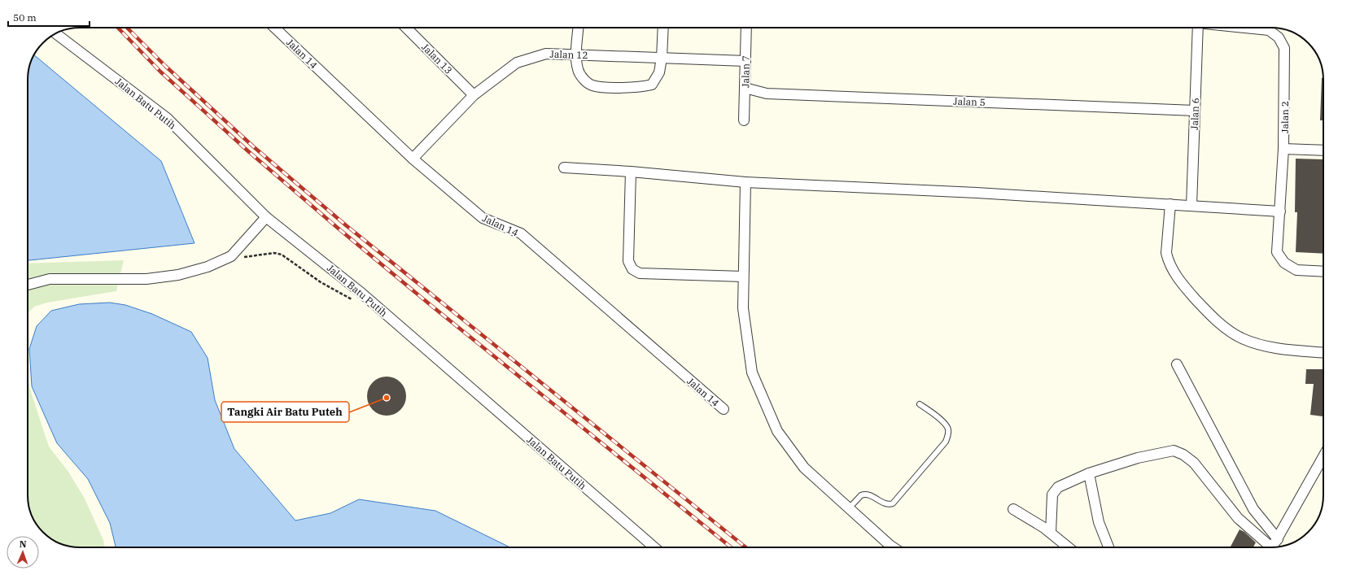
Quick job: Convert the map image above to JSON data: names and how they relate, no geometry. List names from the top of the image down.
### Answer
{
  "streets": {
    "street": [
      "Jalan 14",
      "Jalan 12",
      "Jalan 13",
      "Jalan 7",
      "Jalan 5",
      "Jalan Batu Putih",
      "Jalan 6",
      "Jalan 2"
    ]
  },
  "crossings": [
    ["Jalan 14", "Jalan 12"],
    ["Jalan 12", "Jalan 13"],
    ["Jalan 12", "Jalan 7"],
    ["Jalan 7", "Jalan 5"],
    ["Jalan 5", "Jalan 6"]
  ],
  "places": ["Tangki Air Batu Puteh"],
  "scale_bar": "50 m",
  "north": "top"
}
